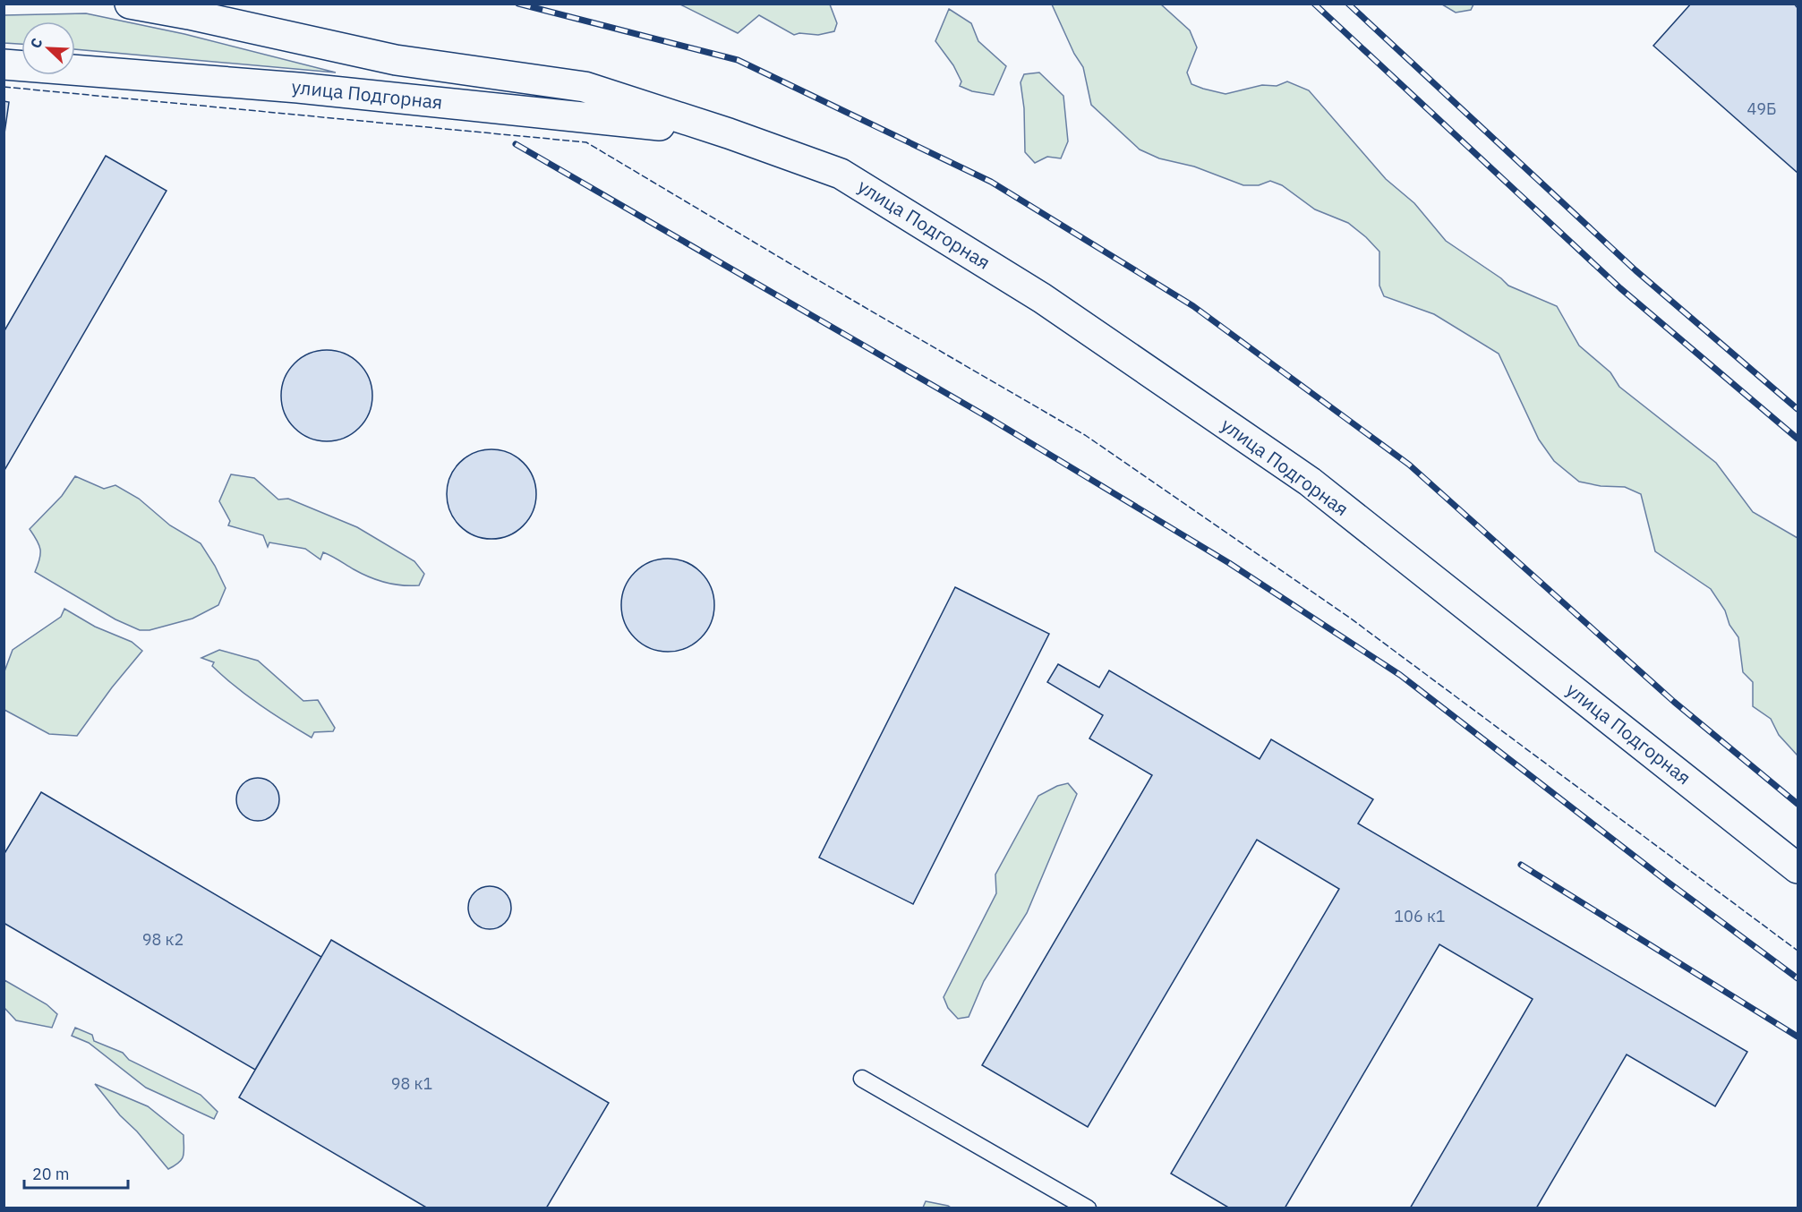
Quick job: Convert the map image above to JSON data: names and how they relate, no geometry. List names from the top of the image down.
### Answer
{
  "streets": {
    "main road": ["улица Подгорная"]
  },
  "house_numbers": [
    "49Б",
    "106 к1",
    "98 к2",
    "98 к1"
  ],
  "scale_bar": "20 m",
  "north": "top left"
}
